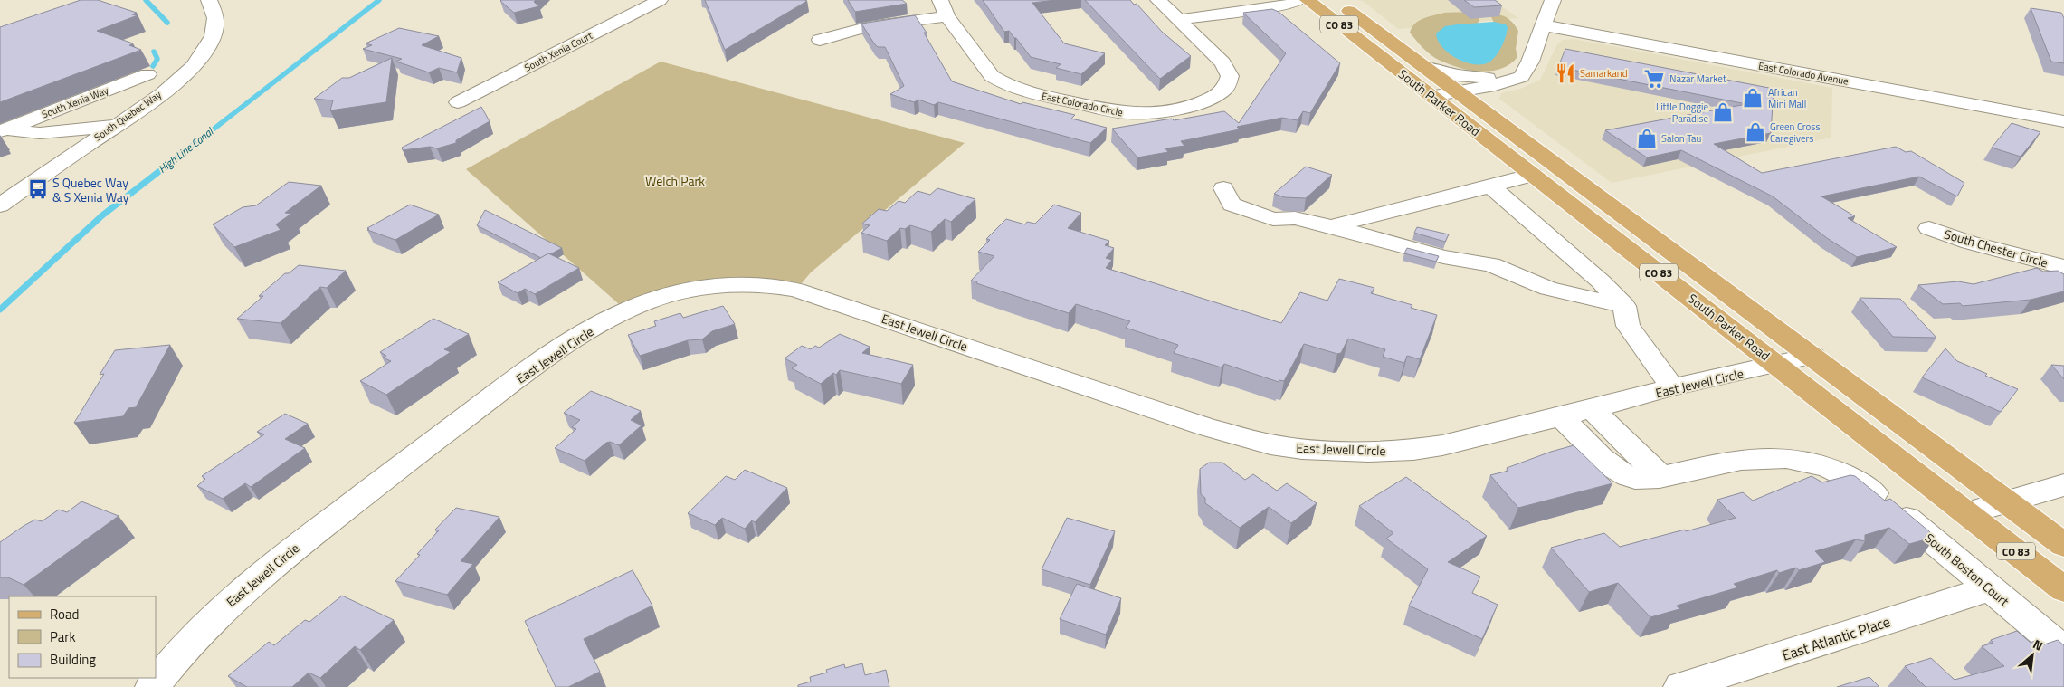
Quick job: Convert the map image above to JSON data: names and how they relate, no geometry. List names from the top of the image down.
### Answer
{
  "streets": {
    "main road": ["CO 83", "South Parker Road"],
    "street": [
      "South Xenia Court",
      "East Colorado Avenue",
      "South Xenia Way",
      "East Colorado Circle",
      "South Quebec Way",
      "South Chester Circle",
      "East Jewell Circle",
      "South Boston Court",
      "East Atlantic Place"
    ]
  },
  "crossings": [
    ["South Xenia Way", "South Quebec Way"],
    ["South Parker Road", "East Jewell Circle"],
    ["East Jewell Circle", "South Boston Court"],
    ["South Boston Court", "East Atlantic Place"]
  ],
  "water": ["High Line Canal"],
  "parks": ["Welch Park"],
  "places": {
    "restaurant": ["Samarkand"],
    "supermarket": ["Nazar Market"],
    "shop": [
      "African Mini Mall",
      "Little Doggie Paradise",
      "Green Cross Caregivers",
      "Salon Tau"
    ],
    "bus stop": ["S Quebec Way & S Xenia Way"]
  },
  "legend": ["Road", "Park", "Building"],
  "north": "top right"
}
